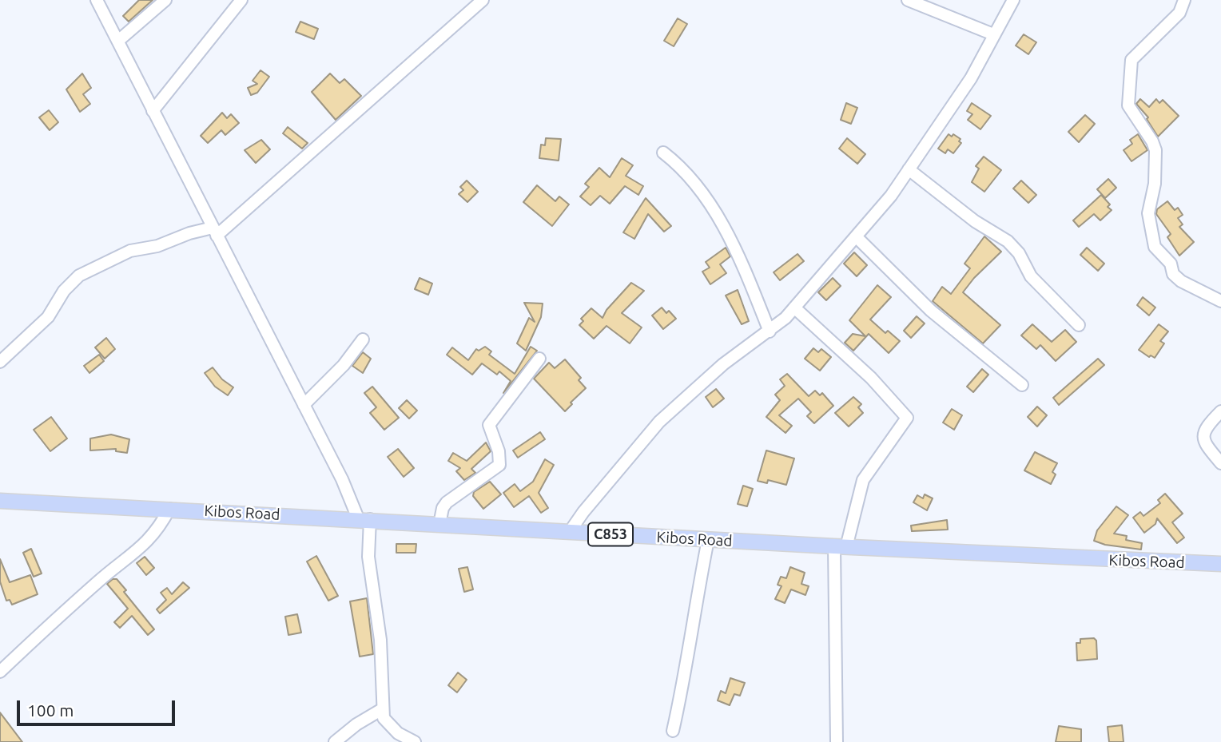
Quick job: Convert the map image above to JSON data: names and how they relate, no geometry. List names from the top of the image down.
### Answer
{
  "streets": {
    "main road": ["Kibos Road", "C853"]
  },
  "scale_bar": "100 m"
}
